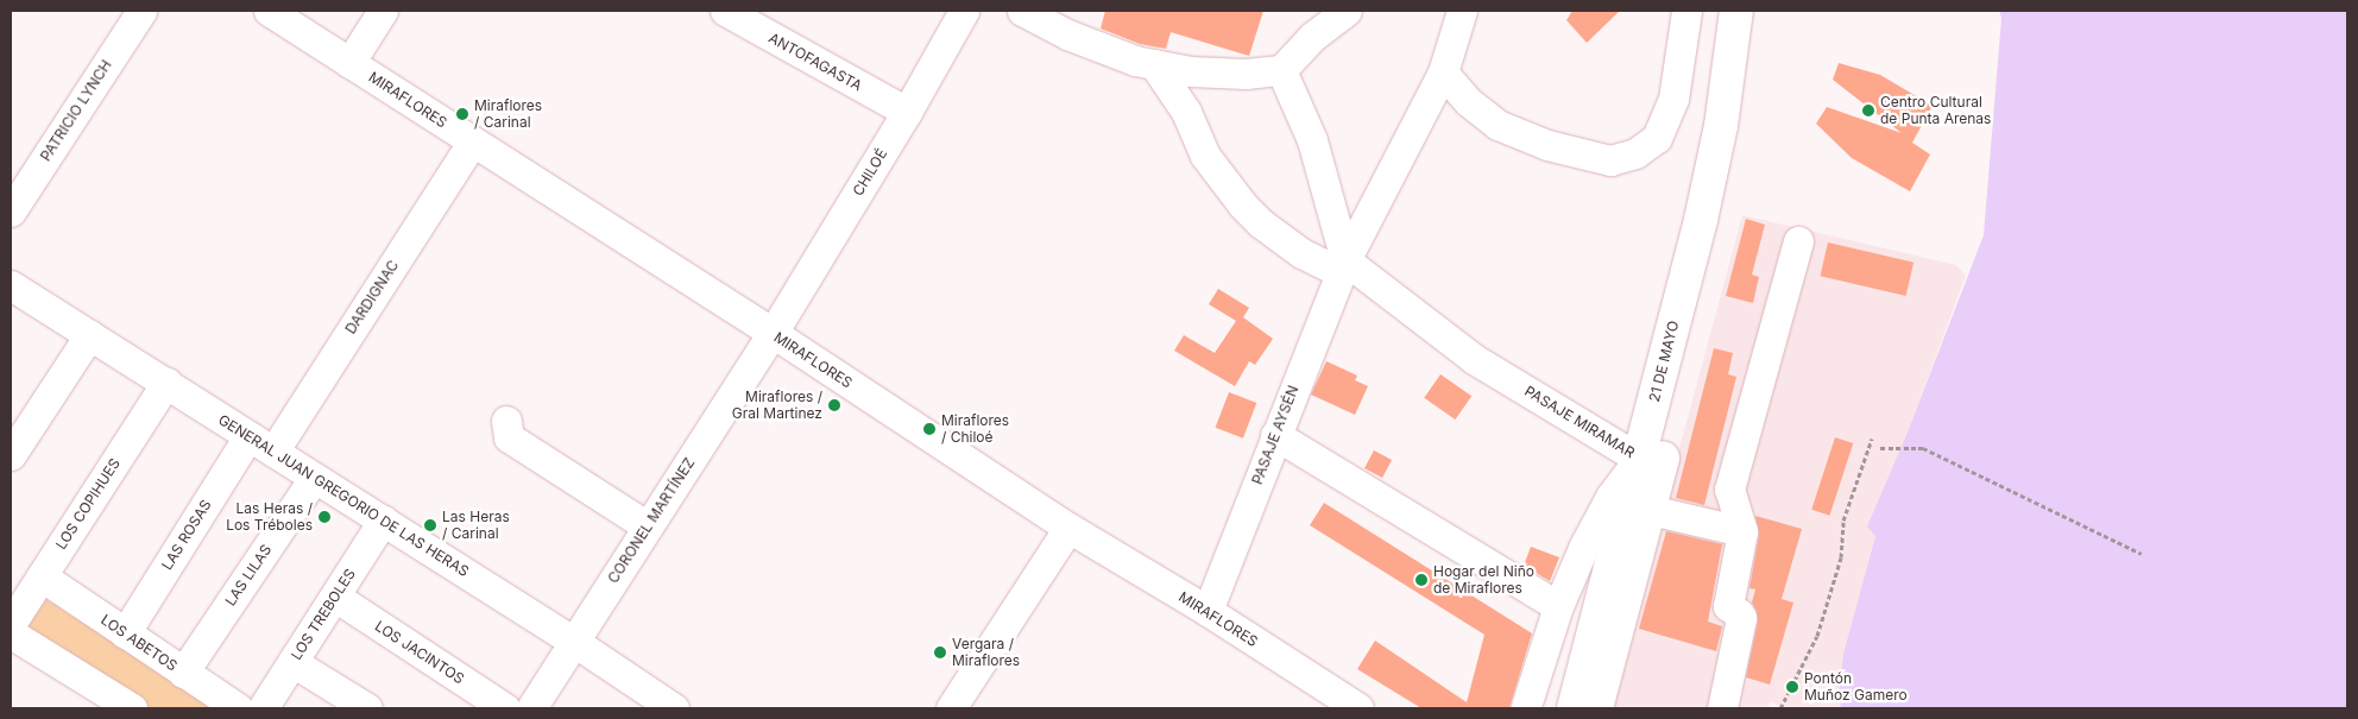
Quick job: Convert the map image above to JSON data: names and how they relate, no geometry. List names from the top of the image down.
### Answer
{
  "streets": {
    "main road": ["21 DE MAYO"],
    "street": [
      "ANTOFAGASTA",
      "MIRAFLORES",
      "PATRICIO LYNCH",
      "CHILOÉ",
      "DARDIGNAC",
      "PASAJE MIRAMAR",
      "PASAJE AYSÉN",
      "GENERAL JUAN GREGORIO DE LAS HERAS",
      "LOS COPIHUES",
      "CORONEL MARTÍNEZ",
      "LAS ROSAS",
      "LAS LILAS",
      "LOS TREBOLES",
      "LOS ABETOS",
      "LOS JACINTOS"
    ]
  },
  "crossings": [
    ["ANTOFAGASTA", "CHILOÉ"],
    ["MIRAFLORES", "CHILOÉ"],
    ["MIRAFLORES", "DARDIGNAC"],
    ["MIRAFLORES", "PASAJE AYSÉN"],
    ["MIRAFLORES", "CORONEL MARTÍNEZ"],
    ["CHILOÉ", "CORONEL MARTÍNEZ"],
    ["DARDIGNAC", "GENERAL JUAN GREGORIO DE LAS HERAS"],
    ["21 DE MAYO", "PASAJE MIRAMAR"],
    ["PASAJE MIRAMAR", "PASAJE AYSÉN"],
    ["GENERAL JUAN GREGORIO DE LAS HERAS", "LOS COPIHUES"],
    ["GENERAL JUAN GREGORIO DE LAS HERAS", "CORONEL MARTÍNEZ"],
    ["GENERAL JUAN GREGORIO DE LAS HERAS", "LAS ROSAS"],
    ["GENERAL JUAN GREGORIO DE LAS HERAS", "LAS LILAS"],
    ["GENERAL JUAN GREGORIO DE LAS HERAS", "LOS TREBOLES"],
    ["LOS COPIHUES", "LOS ABETOS"],
    ["LAS ROSAS", "LOS ABETOS"],
    ["LAS LILAS", "LOS ABETOS"],
    ["LOS TREBOLES", "LOS JACINTOS"]
  ],
  "places": [
    "Centro Cultural de Punta Arenas",
    "Miraflores / Carinal",
    "Miraflores / Gral Martinez",
    "Miraflores / Chiloé",
    "Las Heras / Los Tréboles",
    "Las Heras / Carinal",
    "Hogar del Niño de Miraflores",
    "Vergara / Miraflores",
    "Pontón Muñoz Gamero"
  ]
}
